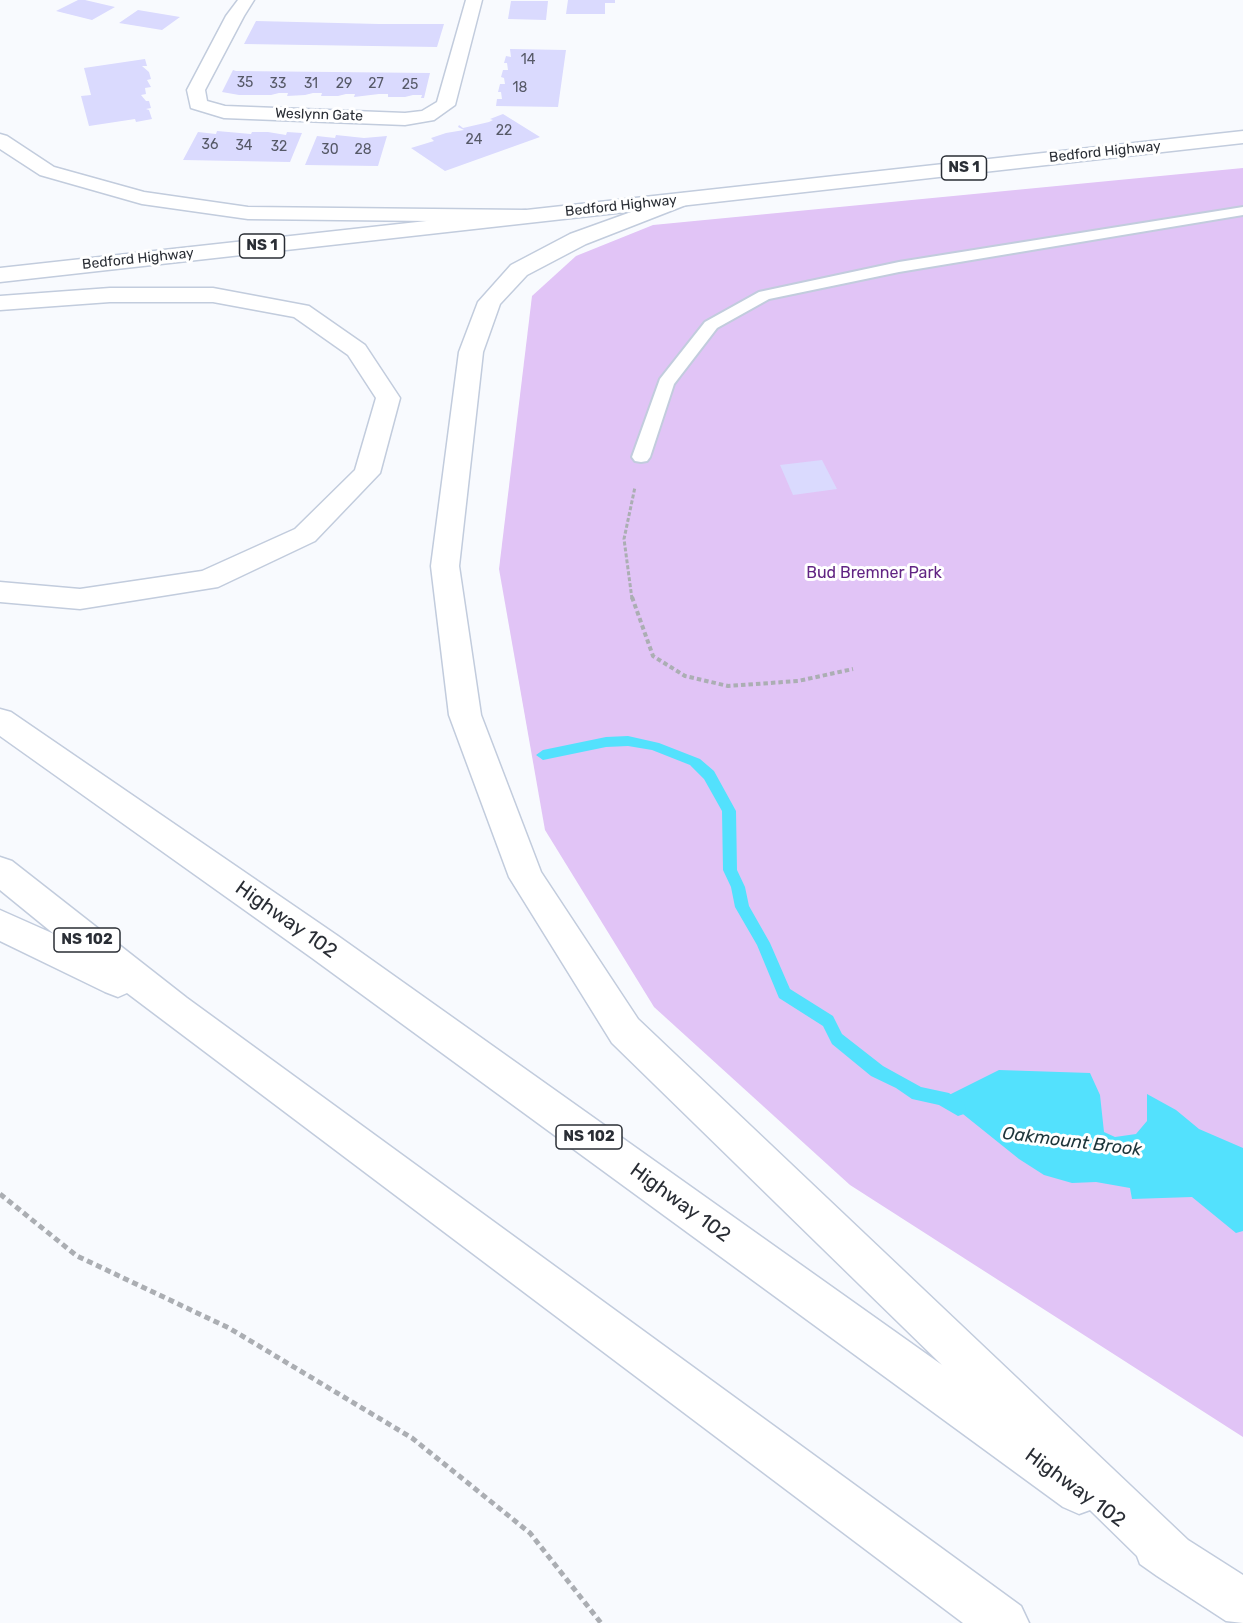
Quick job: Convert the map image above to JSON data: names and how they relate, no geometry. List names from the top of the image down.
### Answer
{
  "streets": {
    "main road": [
      "Weslynn Gate",
      "Bedford Highway",
      "NS 1",
      "Highway 102",
      "NS 102"
    ]
  },
  "water": ["Oakmount Brook"],
  "parks": ["Bud Bremner Park"],
  "house_numbers": [
    "14",
    "35",
    "33",
    "31",
    "29",
    "27",
    "25",
    "18",
    "22",
    "24",
    "36",
    "34",
    "32",
    "30",
    "28"
  ]
}
